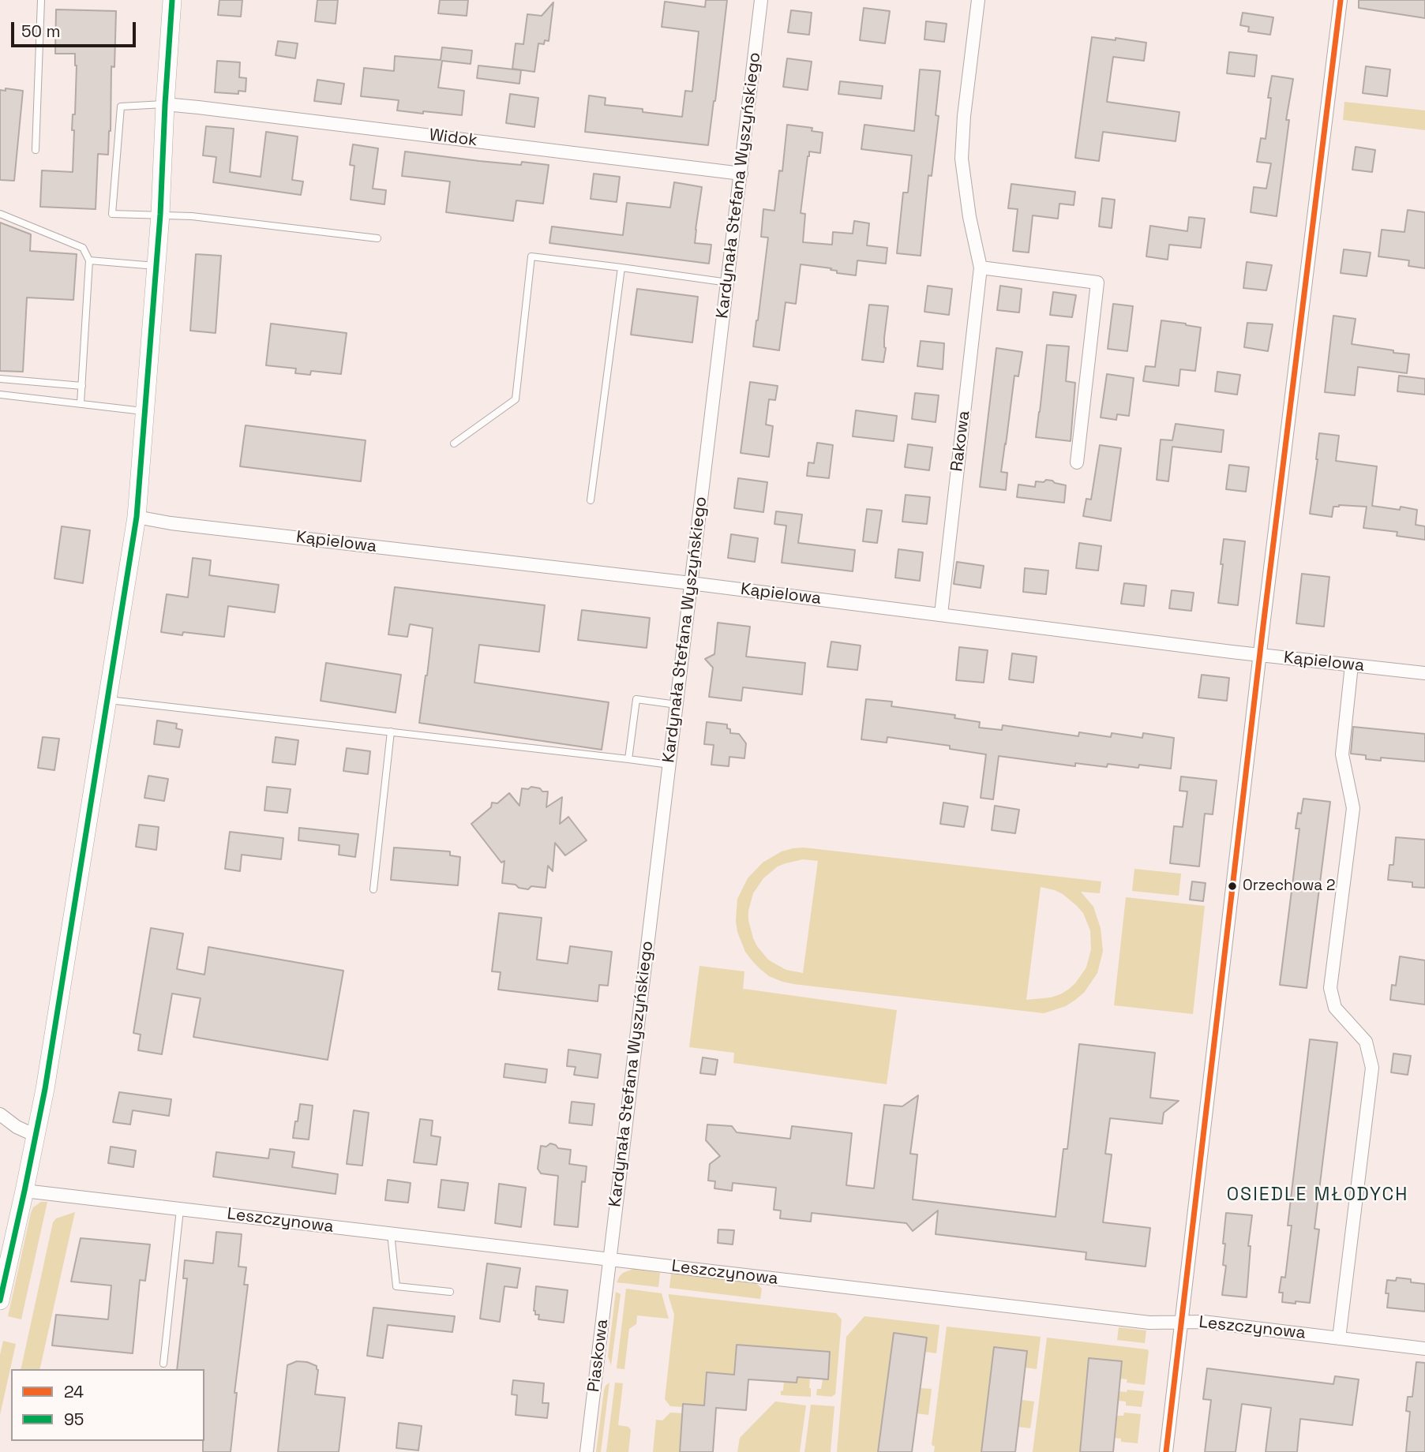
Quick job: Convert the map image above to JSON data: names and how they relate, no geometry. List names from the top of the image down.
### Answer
{
  "streets": {
    "street": [
      "Widok",
      "Kardynała Stefana Wyszyńskiego",
      "Rakowa",
      "Kąpielowa",
      "Leszczynowa",
      "Piaskowa"
    ]
  },
  "crossings": [
    ["Widok", "Kardynała Stefana Wyszyńskiego"],
    ["Kardynała Stefana Wyszyńskiego", "Kąpielowa"],
    ["Kardynała Stefana Wyszyńskiego", "Leszczynowa"],
    ["Kardynała Stefana Wyszyńskiego", "Piaskowa"],
    ["Rakowa", "Kąpielowa"],
    ["Leszczynowa", "Piaskowa"]
  ],
  "districts": ["OSIEDLE MŁODYCH"],
  "places": ["Orzechowa 2"],
  "lines": ["transit line 24", "transit line 95"],
  "legend": ["24", "95"],
  "scale_bar": "50 m"
}
